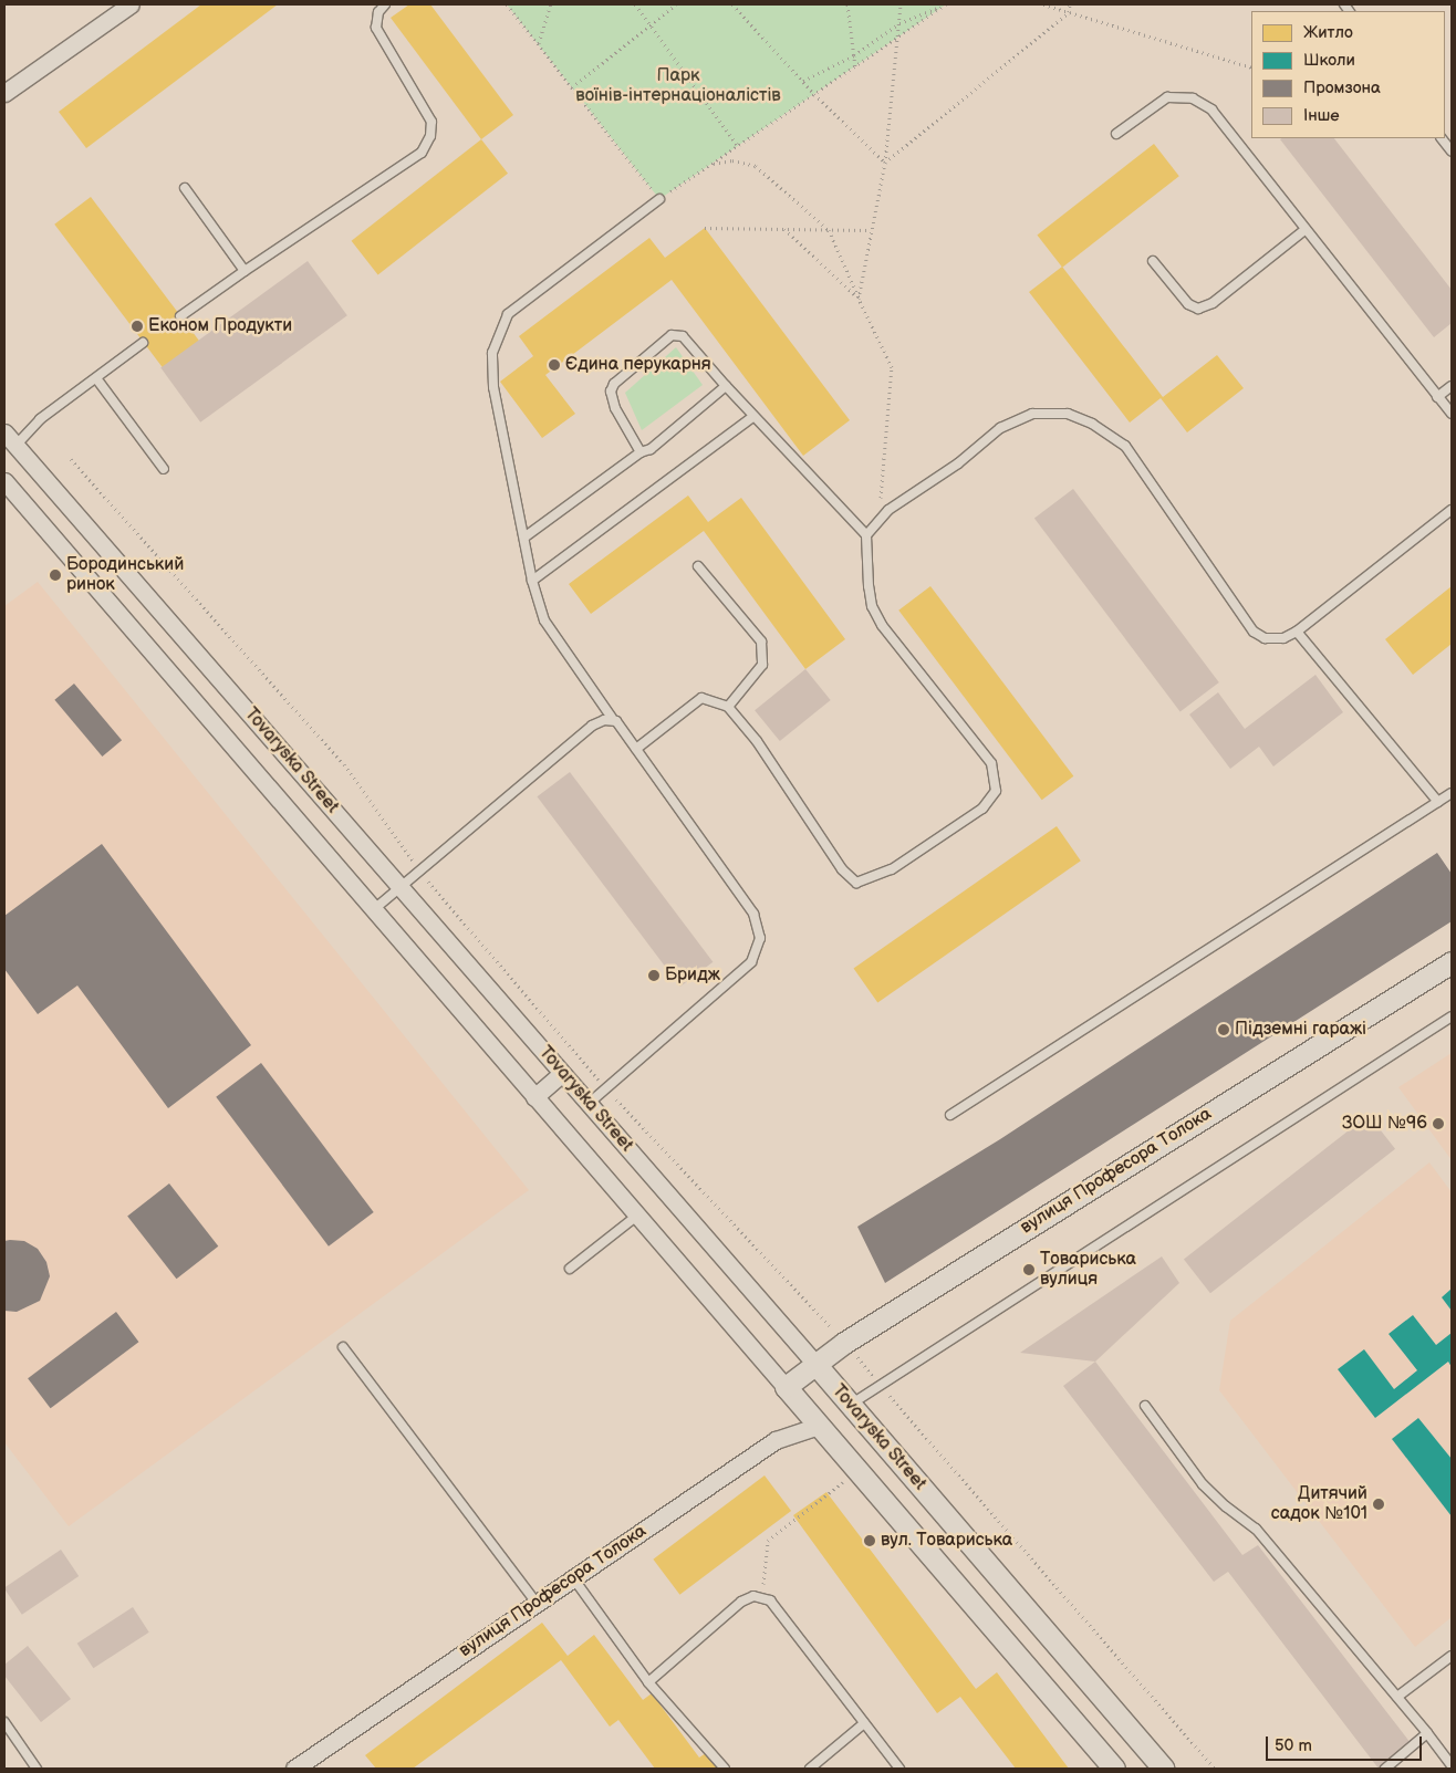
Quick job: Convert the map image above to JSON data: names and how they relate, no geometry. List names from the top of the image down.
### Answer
{
  "streets": {
    "street": ["Tovaryska Street", "вулиця Професора Толока"]
  },
  "crossings": [
    ["Tovaryska Street", "вулиця Професора Толока"]
  ],
  "parks": ["Парк воїнів-інтернаціоналістів"],
  "places": [
    "Економ Продукти",
    "Єдина перукарня",
    "Бородинський ринок",
    "Бридж",
    "Підземні гаражі",
    "ЗОШ №96",
    "Товариська вулиця",
    "Дитячий садок №101",
    "вул. Товариська"
  ],
  "legend": [
    "Житло",
    "Школи",
    "Промзона",
    "Інше"
  ],
  "scale_bar": "50 m"
}
